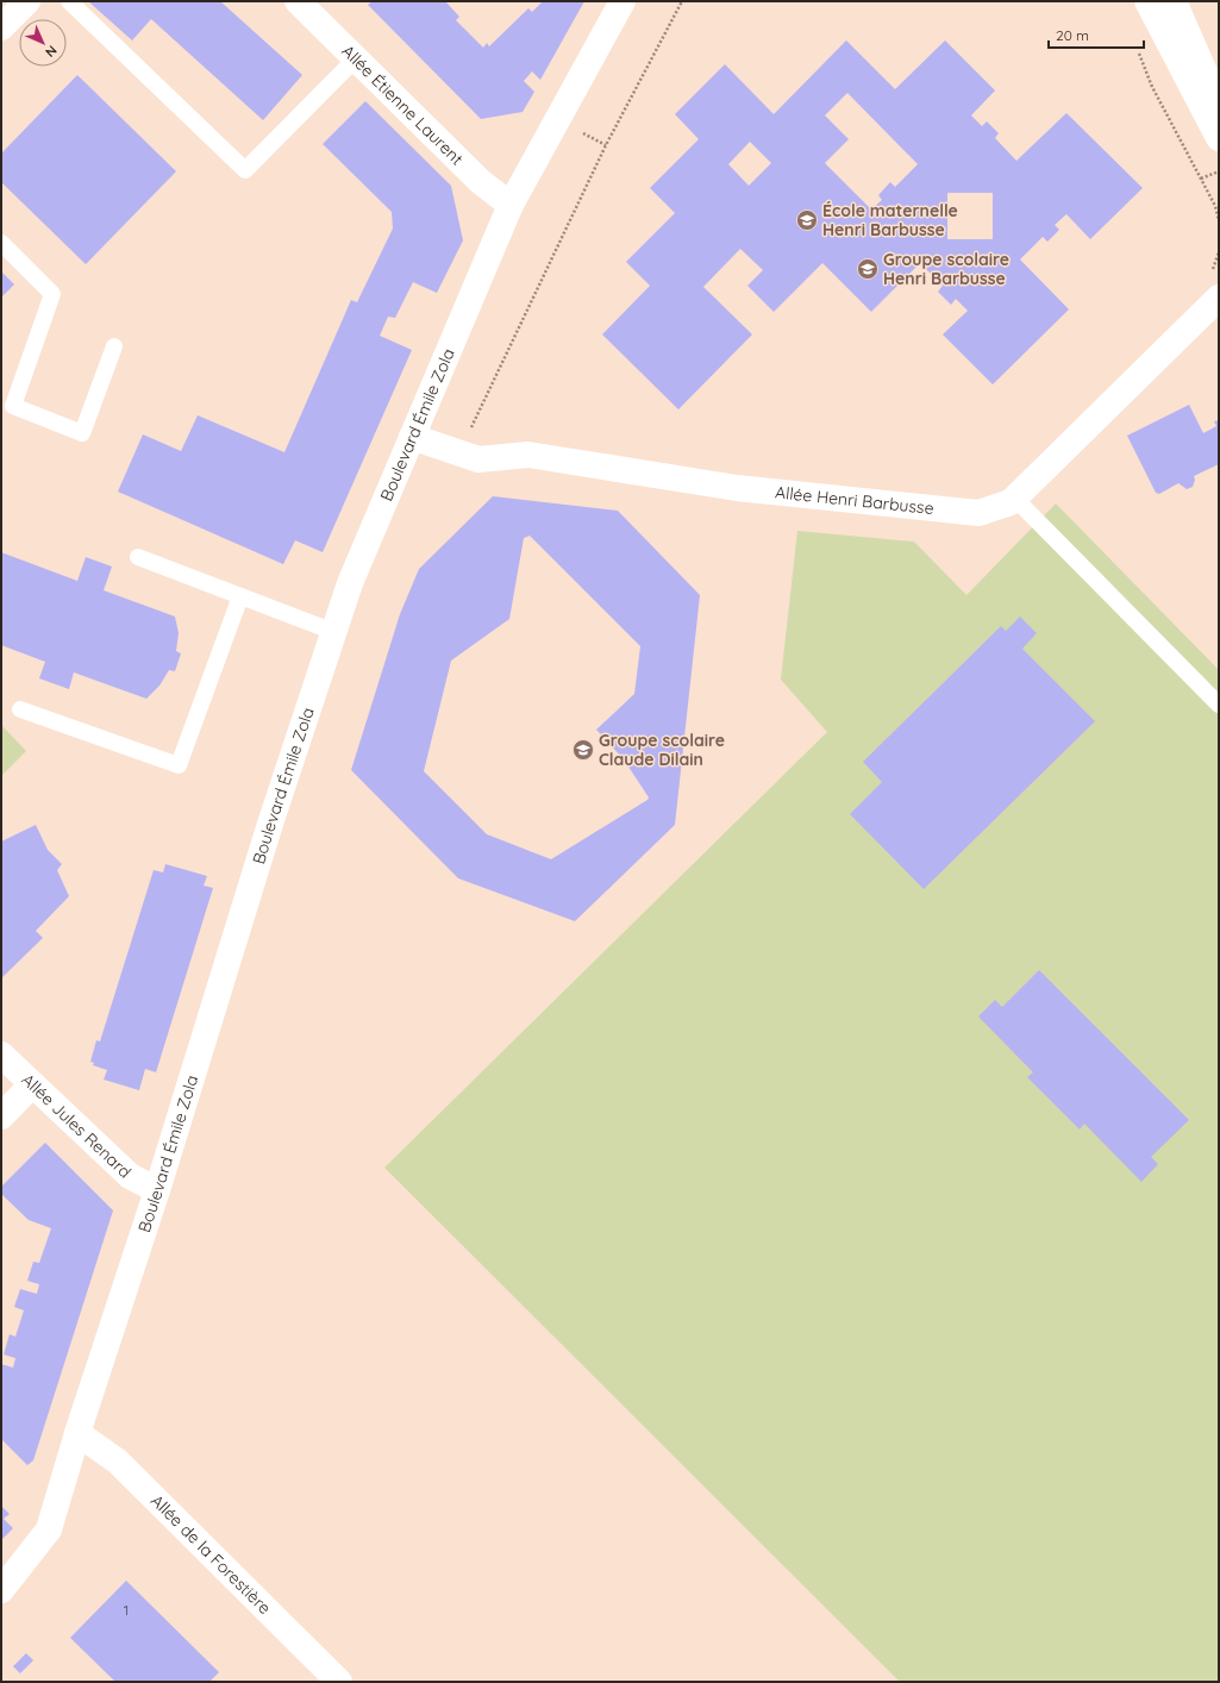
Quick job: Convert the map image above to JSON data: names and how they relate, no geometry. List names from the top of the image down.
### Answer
{
  "streets": {
    "street": [
      "Allée Étienne Laurent",
      "Boulevard Émile Zola",
      "Allée Henri Barbusse",
      "Allée Jules Renard",
      "Allée de la Forestière"
    ]
  },
  "crossings": [
    ["Allée Étienne Laurent", "Boulevard Émile Zola"],
    ["Boulevard Émile Zola", "Allée Henri Barbusse"],
    ["Boulevard Émile Zola", "Allée Jules Renard"],
    ["Boulevard Émile Zola", "Allée de la Forestière"]
  ],
  "places": {
    "school or university": ["École maternelle Henri Barbusse", "Groupe scolaire Henri Barbusse", "Groupe scolaire Claude Dilain"]
  },
  "house_numbers": ["1"],
  "scale_bar": "20 m",
  "north": "bottom right"
}
